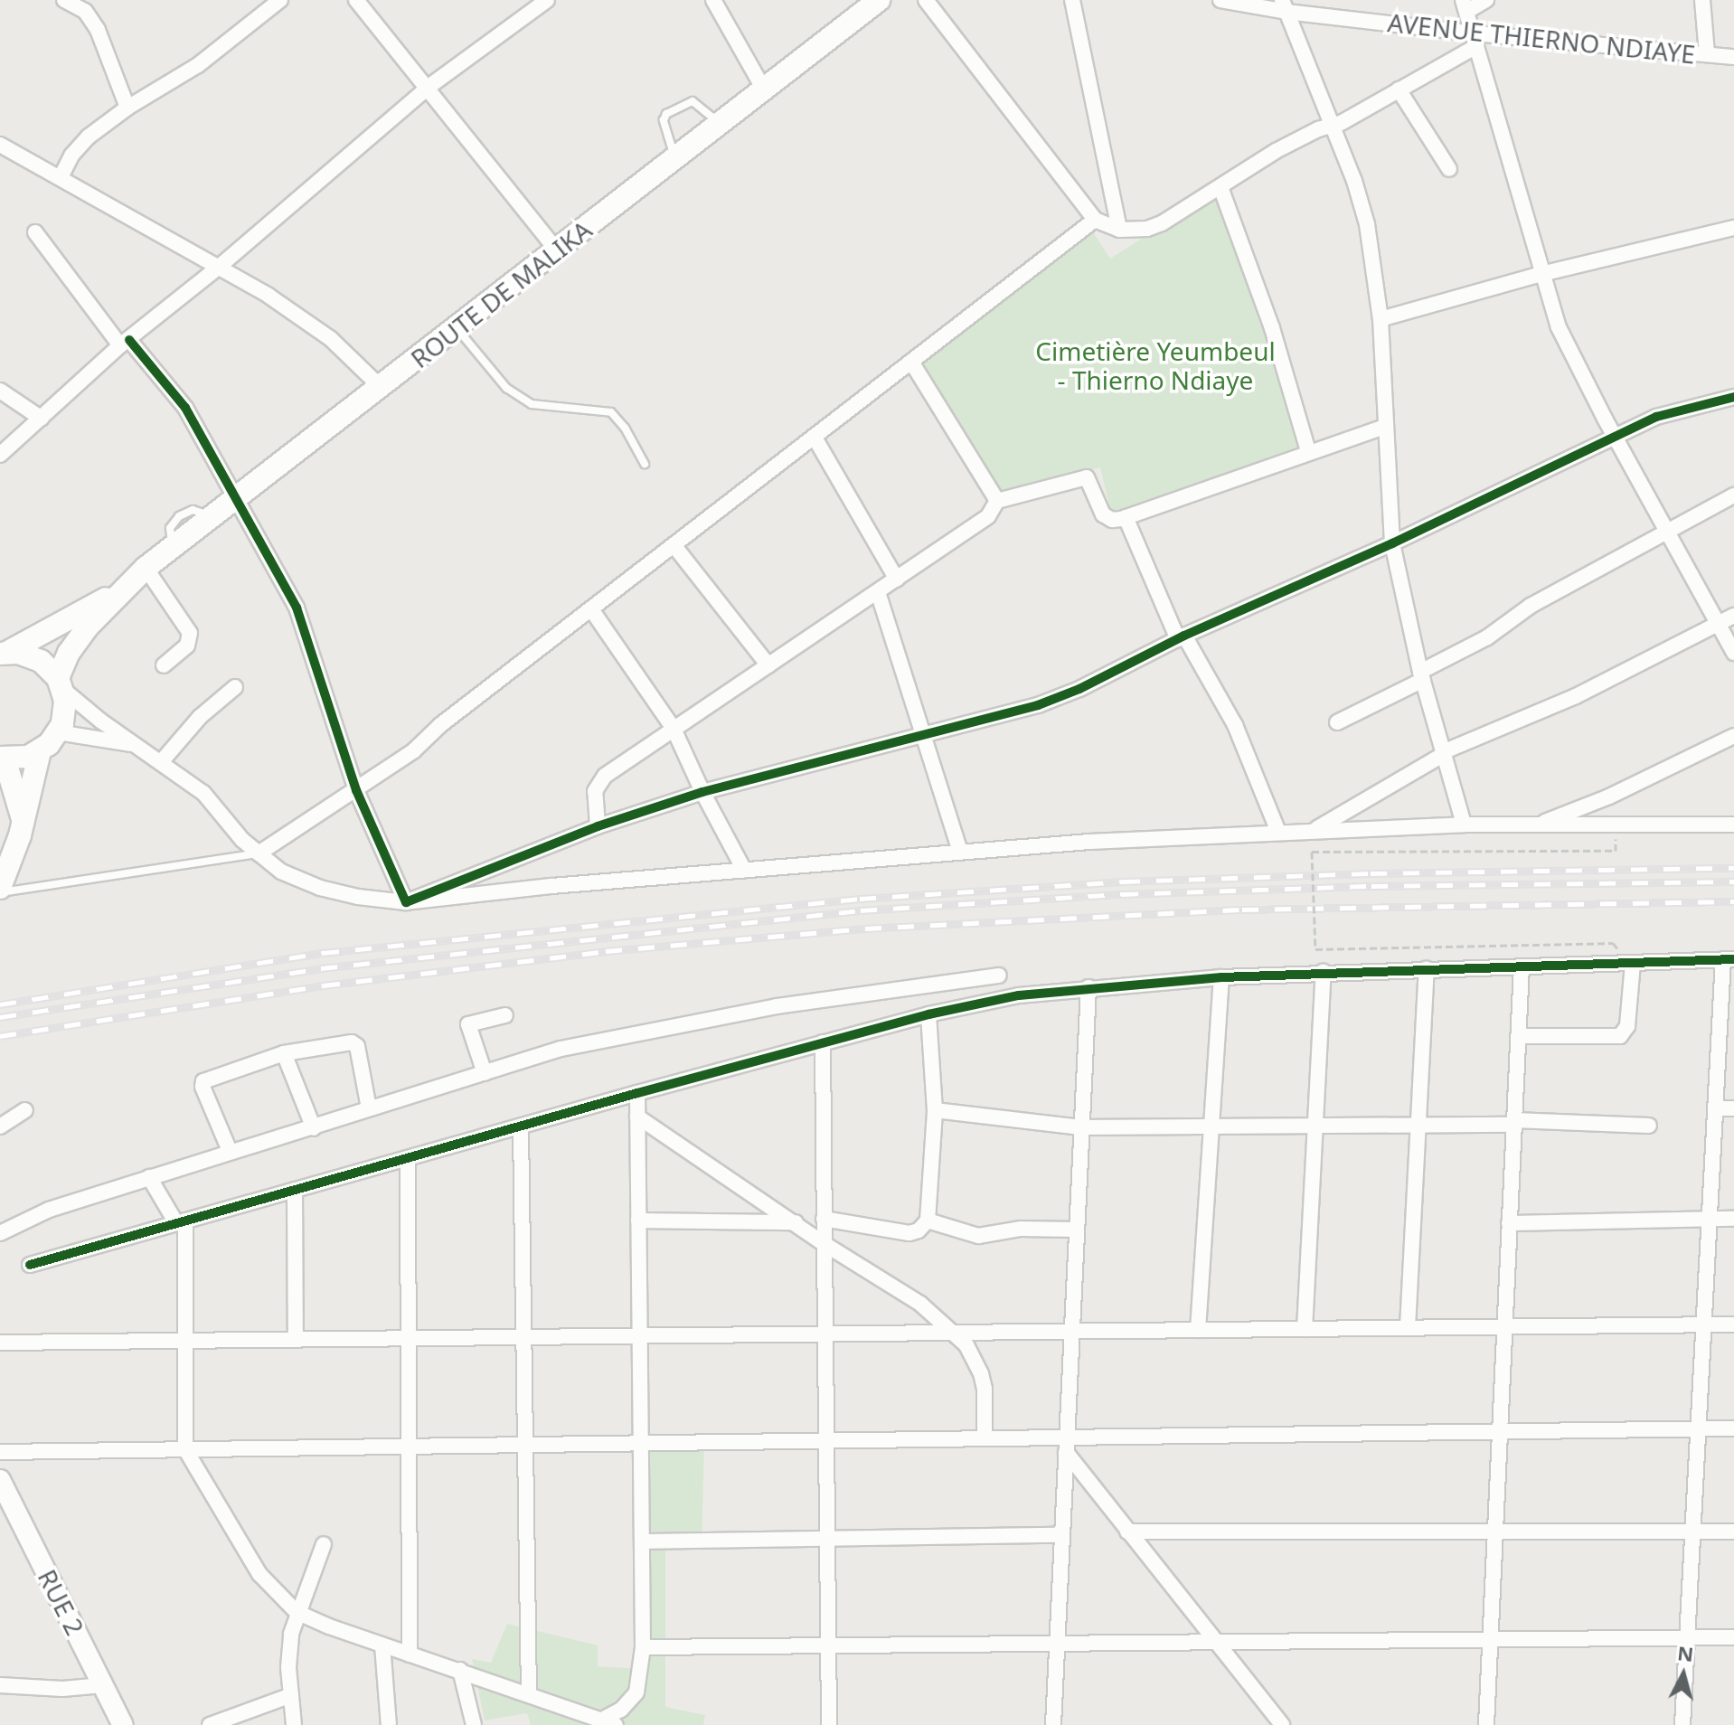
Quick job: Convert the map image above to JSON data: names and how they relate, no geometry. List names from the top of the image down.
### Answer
{
  "streets": {
    "main road": ["ROUTE DE MALIKA"],
    "street": ["AVENUE THIERNO NDIAYE", "RUE 2"]
  },
  "parks": ["Cimetière Yeumbeul - Thierno Ndiaye"],
  "north": "top"
}
